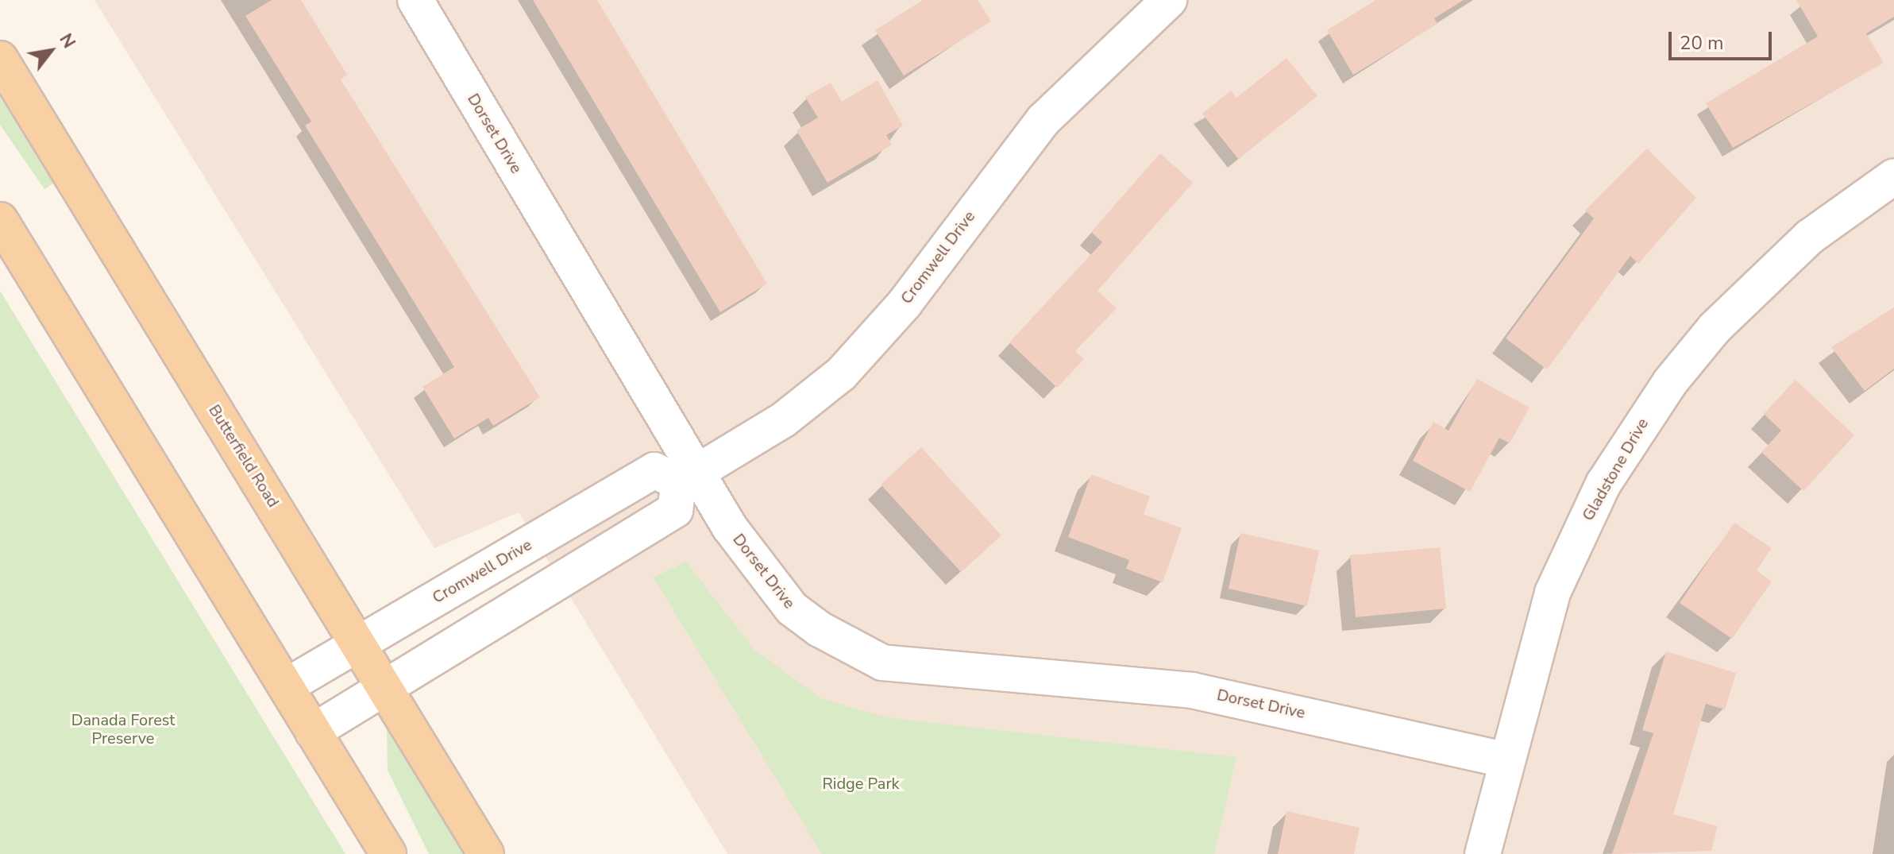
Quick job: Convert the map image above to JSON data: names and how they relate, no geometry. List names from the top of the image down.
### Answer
{
  "streets": {
    "main road": ["Butterfield Road"],
    "street": ["Dorset Drive", "Cromwell Drive", "Gladstone Drive"]
  },
  "crossings": [
    ["Dorset Drive", "Cromwell Drive"],
    ["Dorset Drive", "Gladstone Drive"],
    ["Cromwell Drive", "Butterfield Road"]
  ],
  "parks": ["Danada Forest Preserve", "Ridge Park"],
  "scale_bar": "20 m",
  "north": "top right"
}
